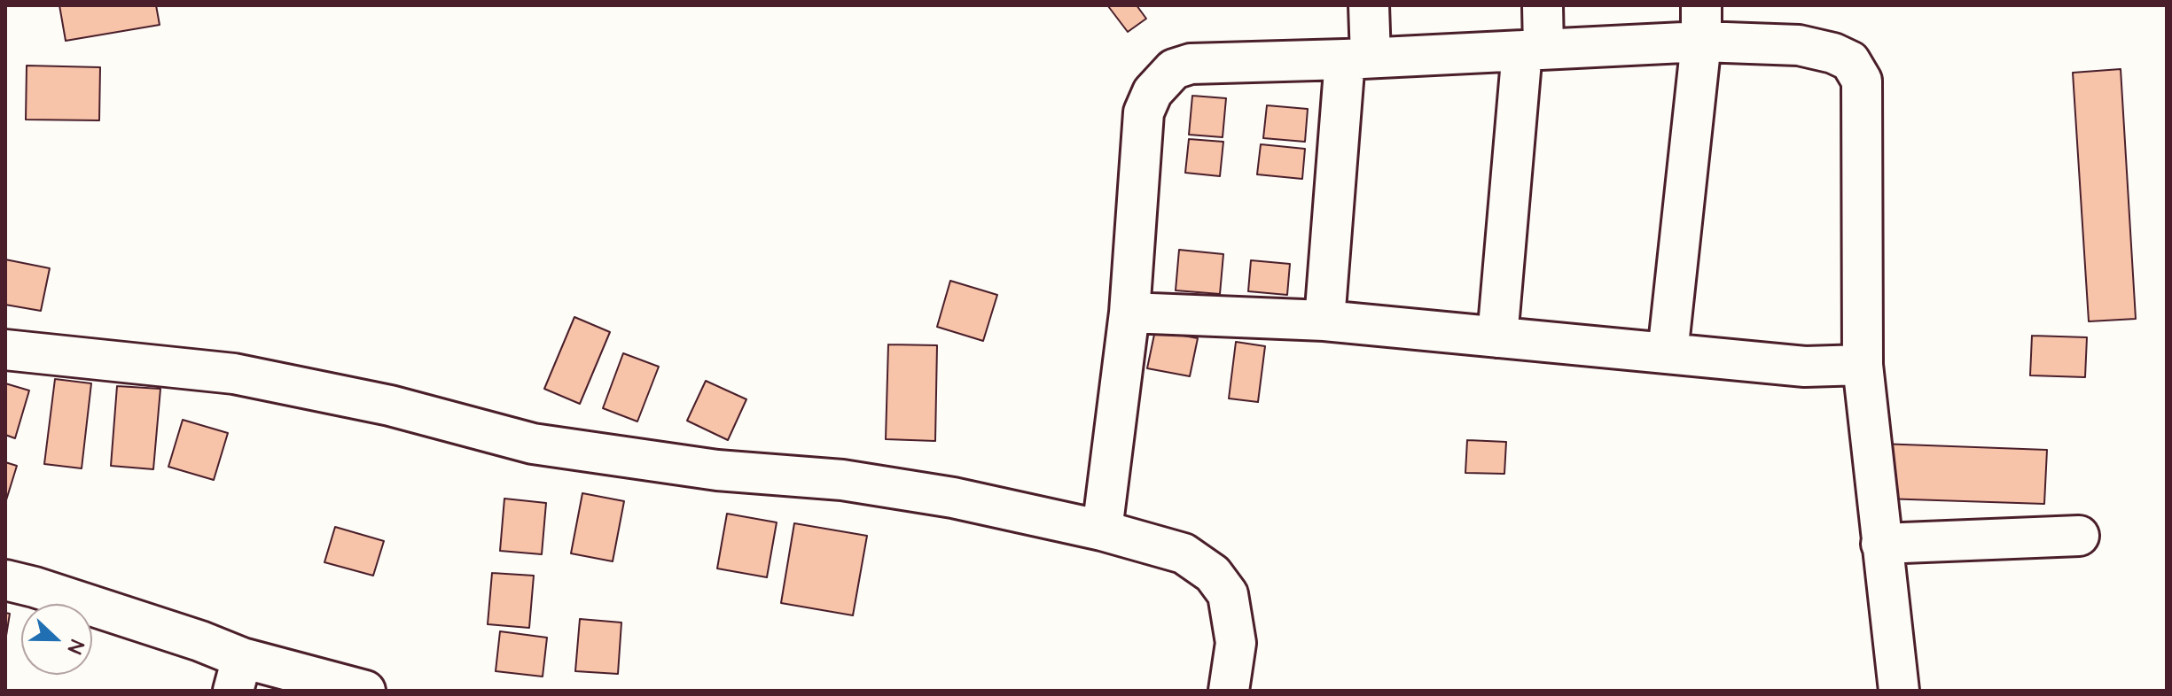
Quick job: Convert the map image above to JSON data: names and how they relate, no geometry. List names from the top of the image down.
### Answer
{
  "north": "right"
}
